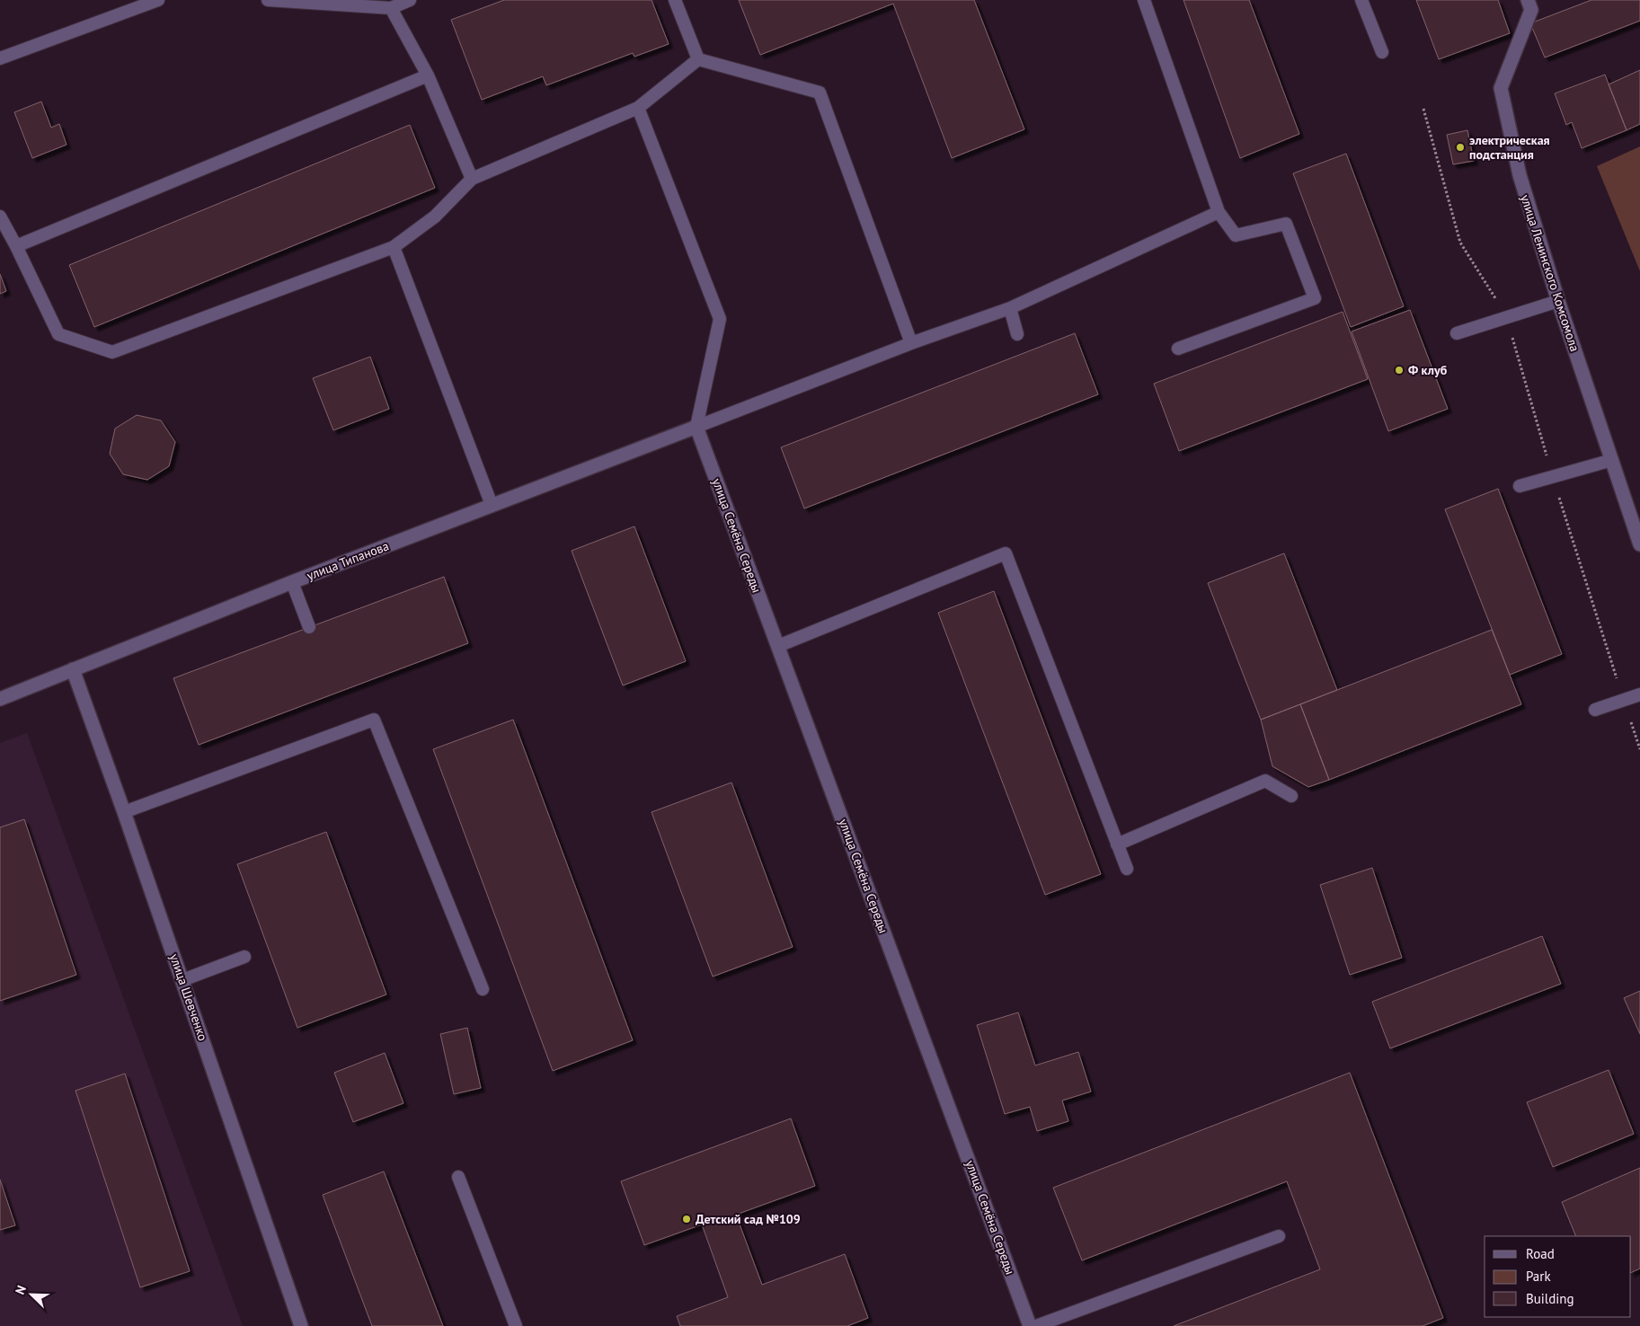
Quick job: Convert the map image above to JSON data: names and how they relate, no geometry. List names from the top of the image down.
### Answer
{
  "streets": {
    "street": [
      "улица Ленинского Комсомола",
      "улица Семёна Середы",
      "улица Типанова",
      "улица Шевченко"
    ]
  },
  "crossings": [
    ["улица Семёна Середы", "улица Типанова"],
    ["улица Типанова", "улица Шевченко"]
  ],
  "places": ["электрическая подстанция", "Ф клуб", "Детский сад №109"],
  "legend": ["Road", "Park", "Building"],
  "north": "top left"
}
